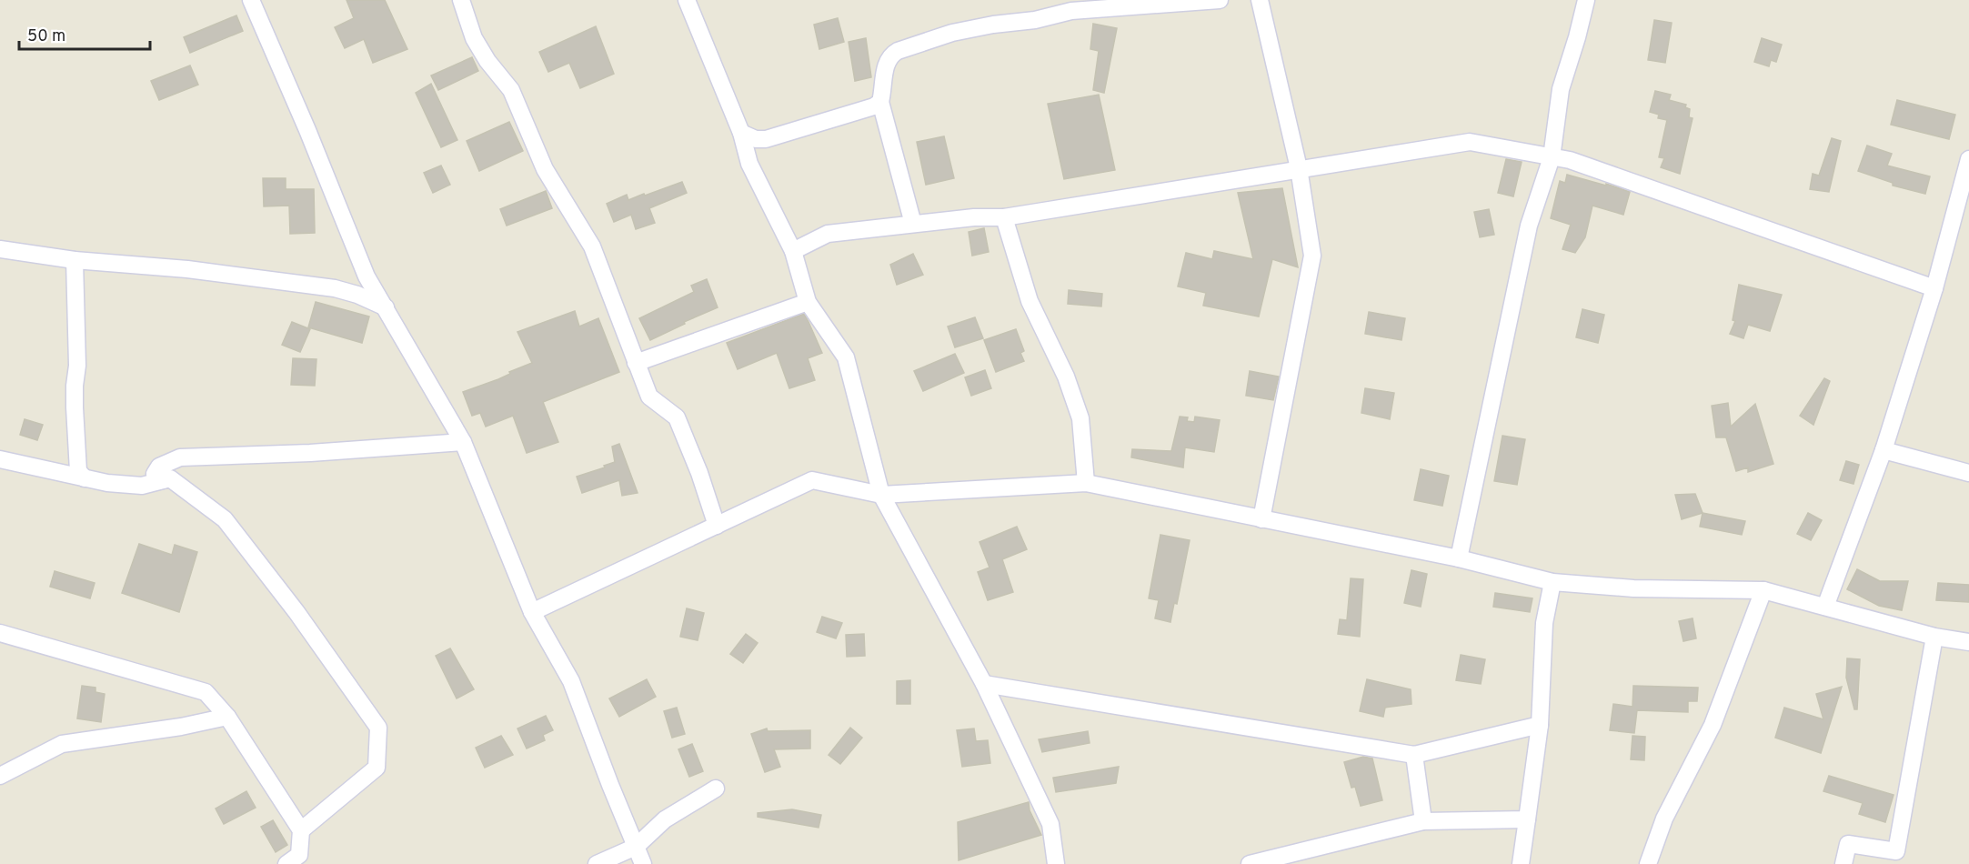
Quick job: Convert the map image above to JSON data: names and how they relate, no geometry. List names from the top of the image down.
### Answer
{
  "scale_bar": "50 m"
}
